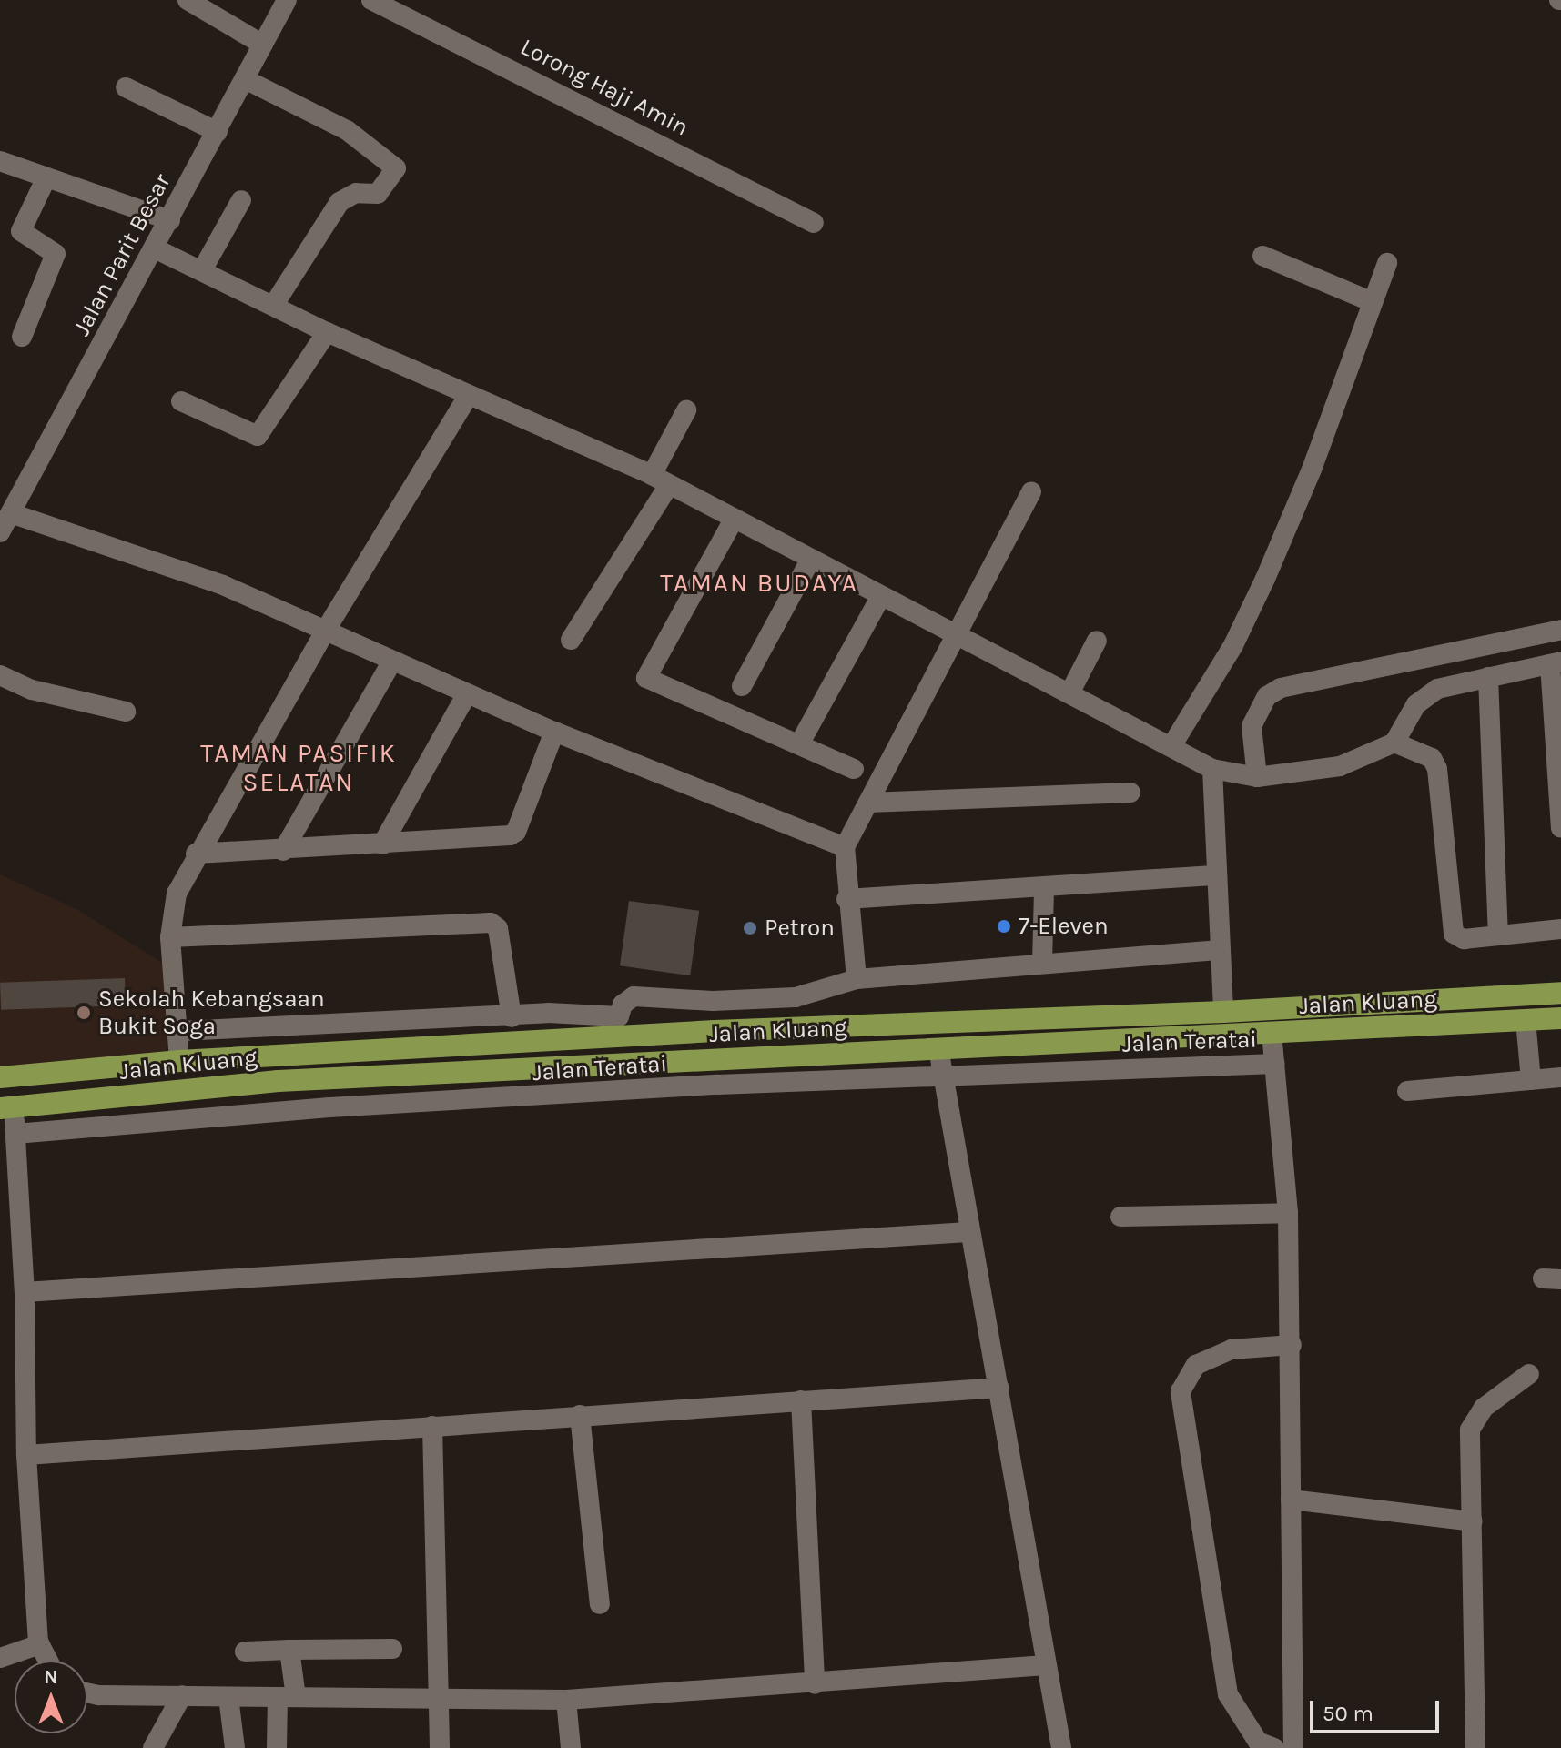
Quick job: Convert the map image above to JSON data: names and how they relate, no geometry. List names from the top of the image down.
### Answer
{
  "streets": {
    "highway": ["Jalan Kluang"],
    "street": ["Lorong Haji Amin", "Jalan Parit Besar", "Jalan Teratai"]
  },
  "crossings": [
    ["Jalan Kluang", "Jalan Teratai"]
  ],
  "districts": ["TAMAN BUDAYA", "TAMAN PASIFIK SELATAN"],
  "places": ["7-Eleven", "Petron", "Sekolah Kebangsaan Bukit Soga"],
  "scale_bar": "50 m",
  "north": "top"
}
